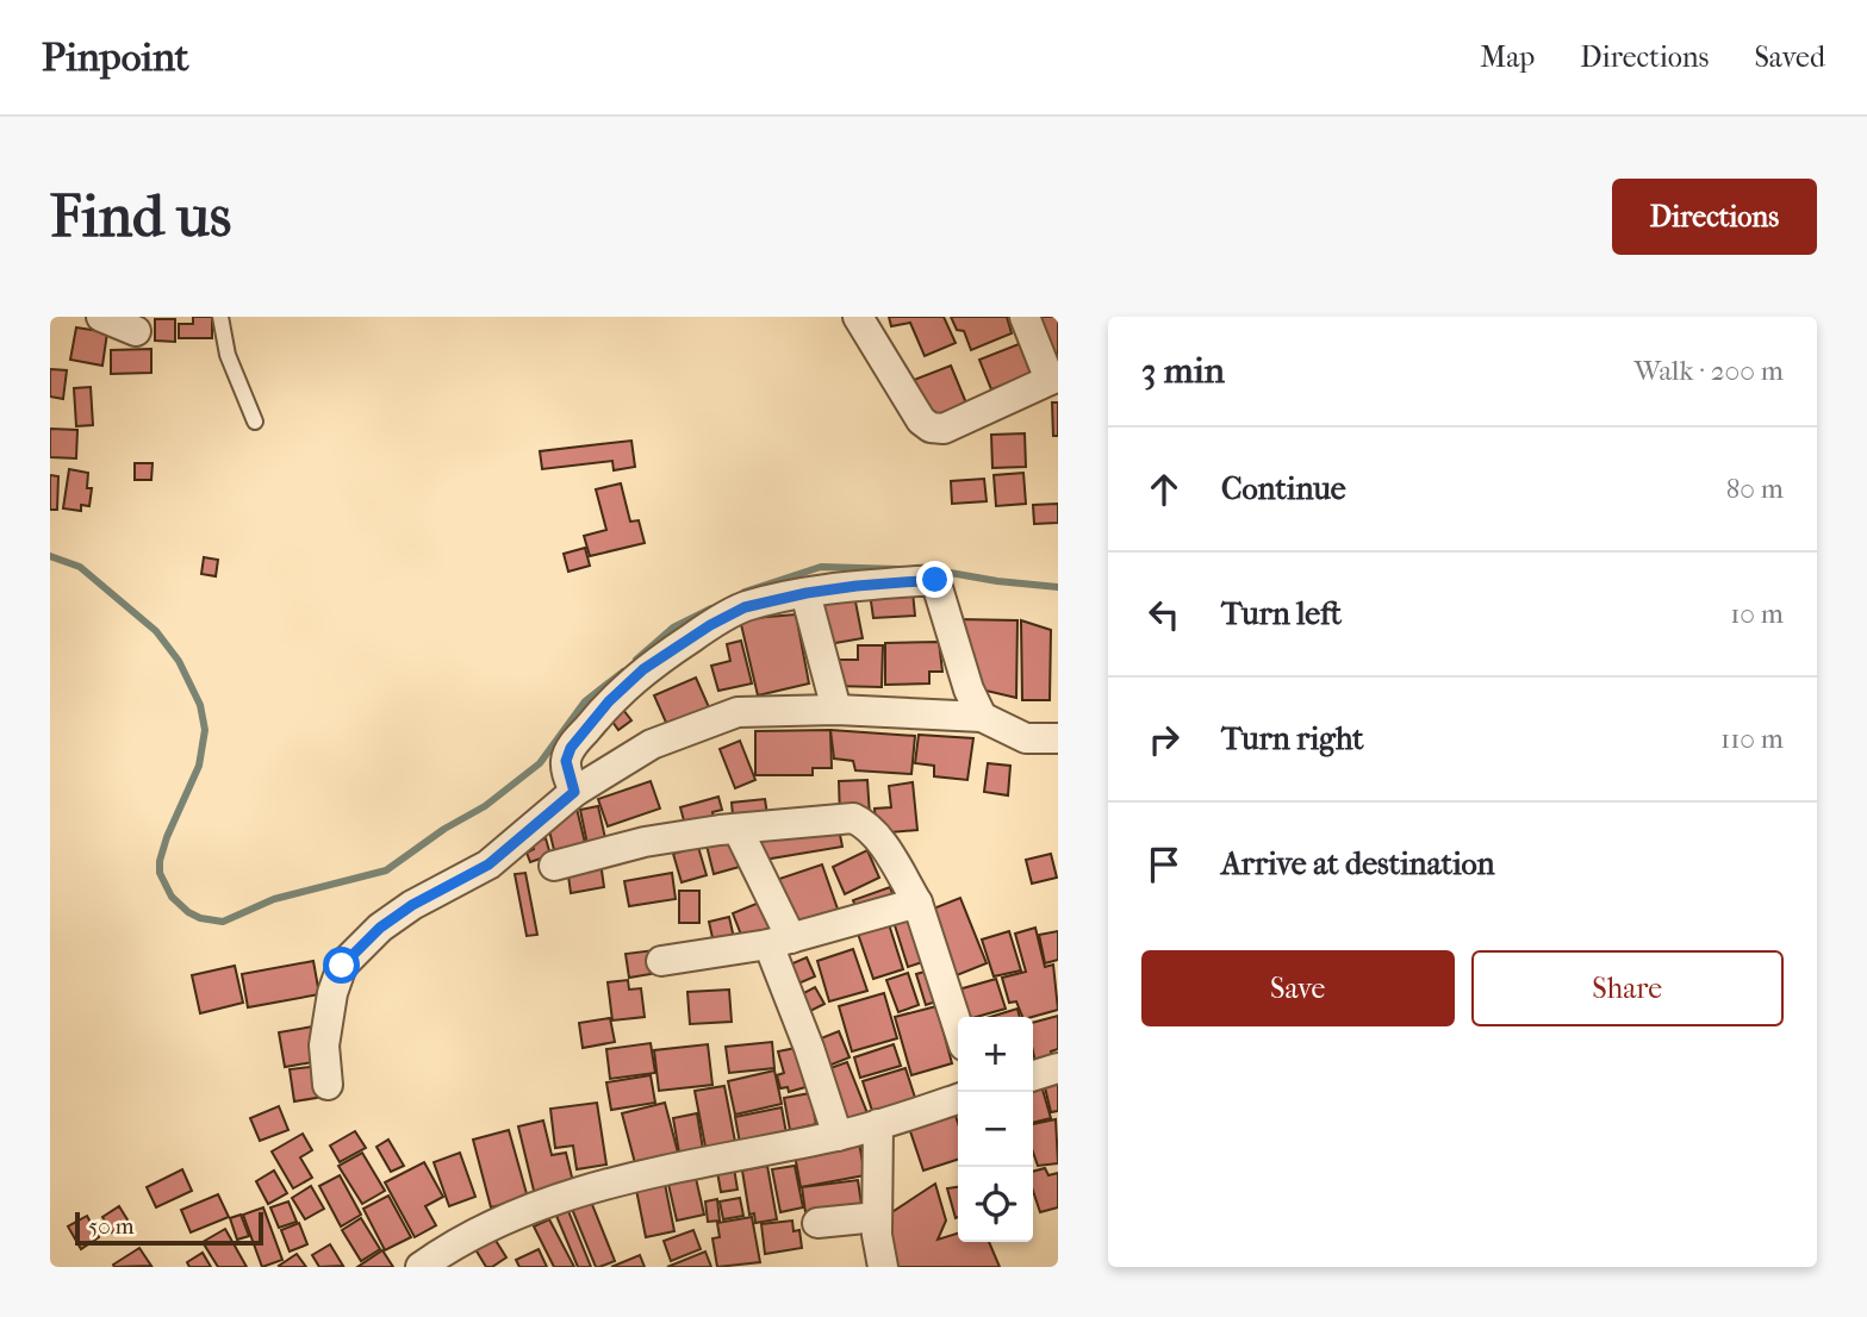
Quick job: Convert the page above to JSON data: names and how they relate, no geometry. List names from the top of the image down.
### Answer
{
  "scale_bar": "50 m",
  "page": {
    "header": "Pinpoint",
    "nav": ["Map", "Directions", "Saved"],
    "buttons": [
      "Directions",
      ["Save", "Share"]
    ],
    "title": "Find us",
    "heading": ["3 min", "Walk · 200 m"],
    "list": [
      ["Continue", "80 m"],
      ["Turn left", "10 m"],
      ["Turn right", "110 m"],
      "Arrive at destination"
    ],
    "map_buttons": ["+", "−"],
    "scale": "50 m"
  }
}
